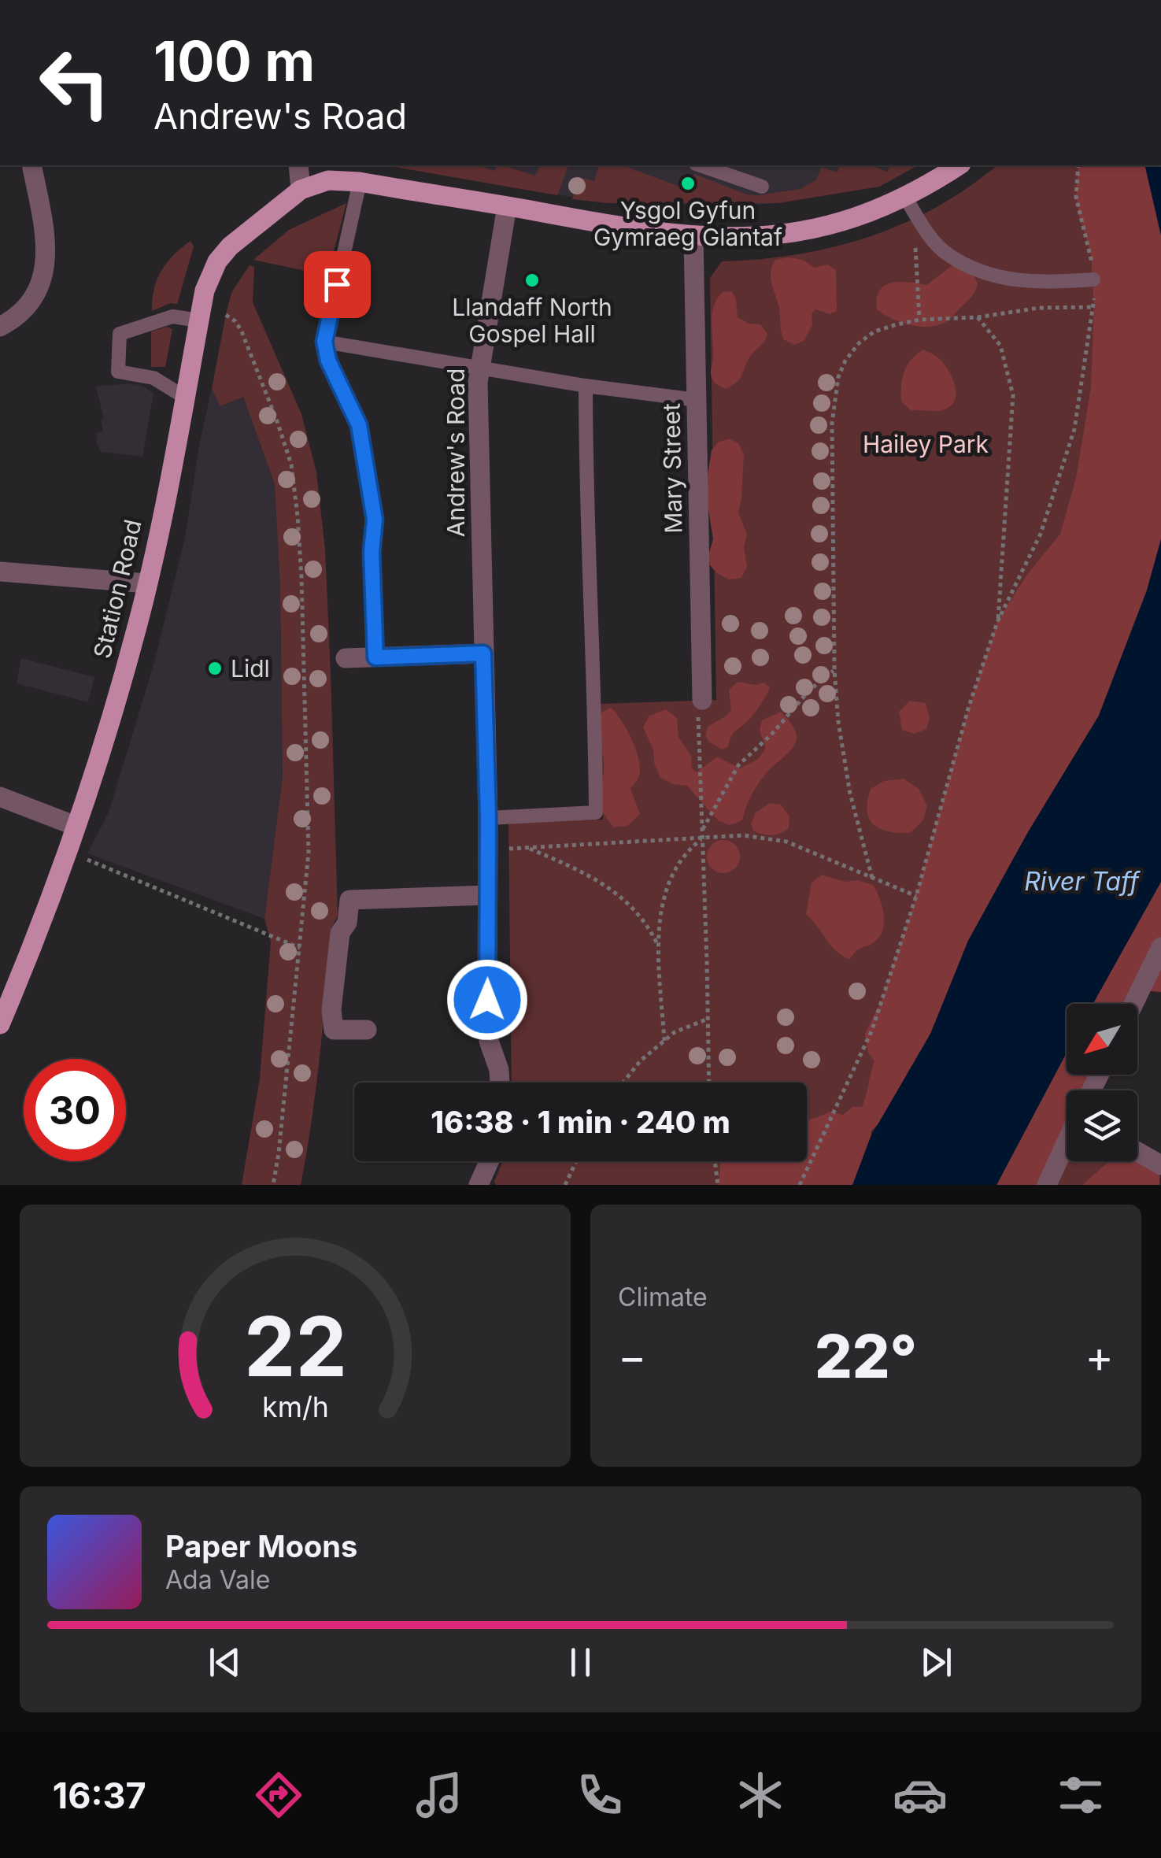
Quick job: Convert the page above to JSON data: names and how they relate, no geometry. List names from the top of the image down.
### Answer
{
  "streets": {
    "main road": ["Station Road"],
    "street": ["Andrew's Road", "Mary Street"]
  },
  "water": ["River Taff"],
  "parks": ["Hailey Park"],
  "places": ["Ysgol Gyfun Gymraeg Glantaf", "Llandaff North Gospel Hall", "Lidl"],
  "north": "bottom left",
  "page": {
    "turn": ["100 m", "Andrew's Road"],
    "limit": "30",
    "trip": "16:38 · 1 min · 240 m",
    "tile": "Climate",
    "heat": ["−", "22°", "+"],
    "song": ["Paper Moons", "Ada Vale"],
    "tabs": "16:37",
    "gauge": ["22", "km/h"]
  }
}
